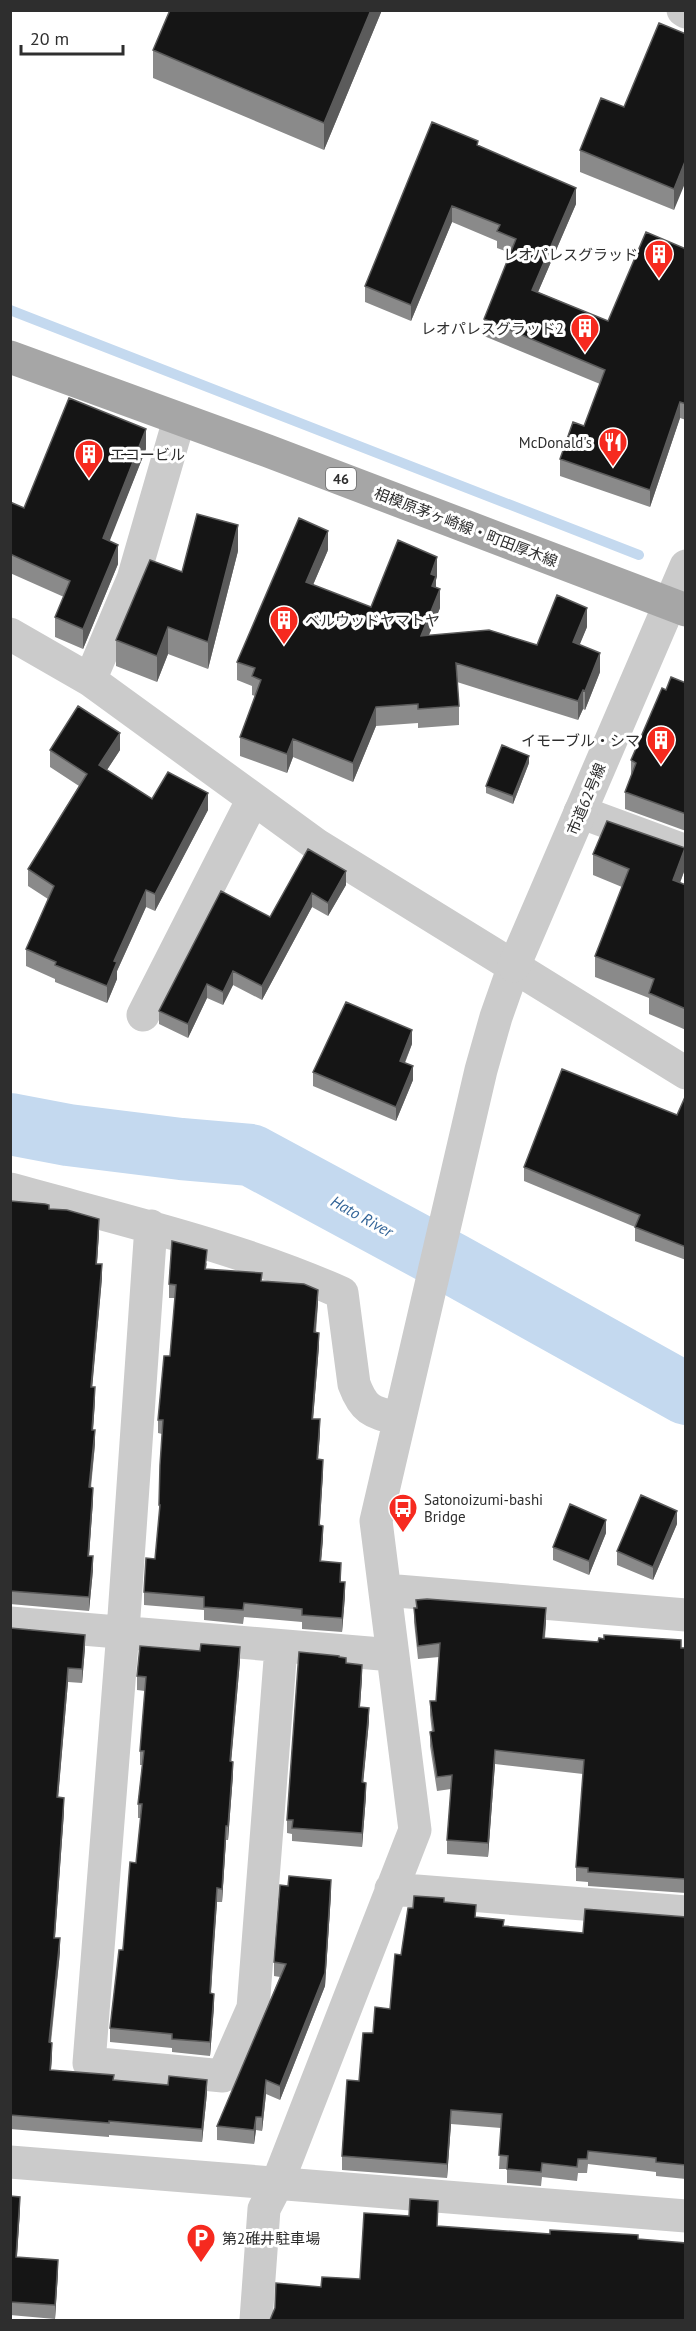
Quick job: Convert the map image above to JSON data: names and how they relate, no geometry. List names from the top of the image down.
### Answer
{
  "streets": {
    "main road": ["46", "相模原茅ヶ崎線・町田厚木線"],
    "street": ["市道62号線"]
  },
  "crossings": [
    ["相模原茅ヶ崎線・町田厚木線", "市道62号線"]
  ],
  "water": ["Hato River"],
  "places": {
    "building": [
      "レオパレスグラッド",
      "レオパレスグラッド2",
      "エコービル",
      "ベルウッドヤマトヤ",
      "イモーブル・シマ"
    ],
    "restaurant": ["McDonald's"],
    "bus stop": ["Satonoizumi-bashi Bridge"],
    "parking": ["第2碓井駐車場"]
  },
  "scale_bar": "20 m"
}
